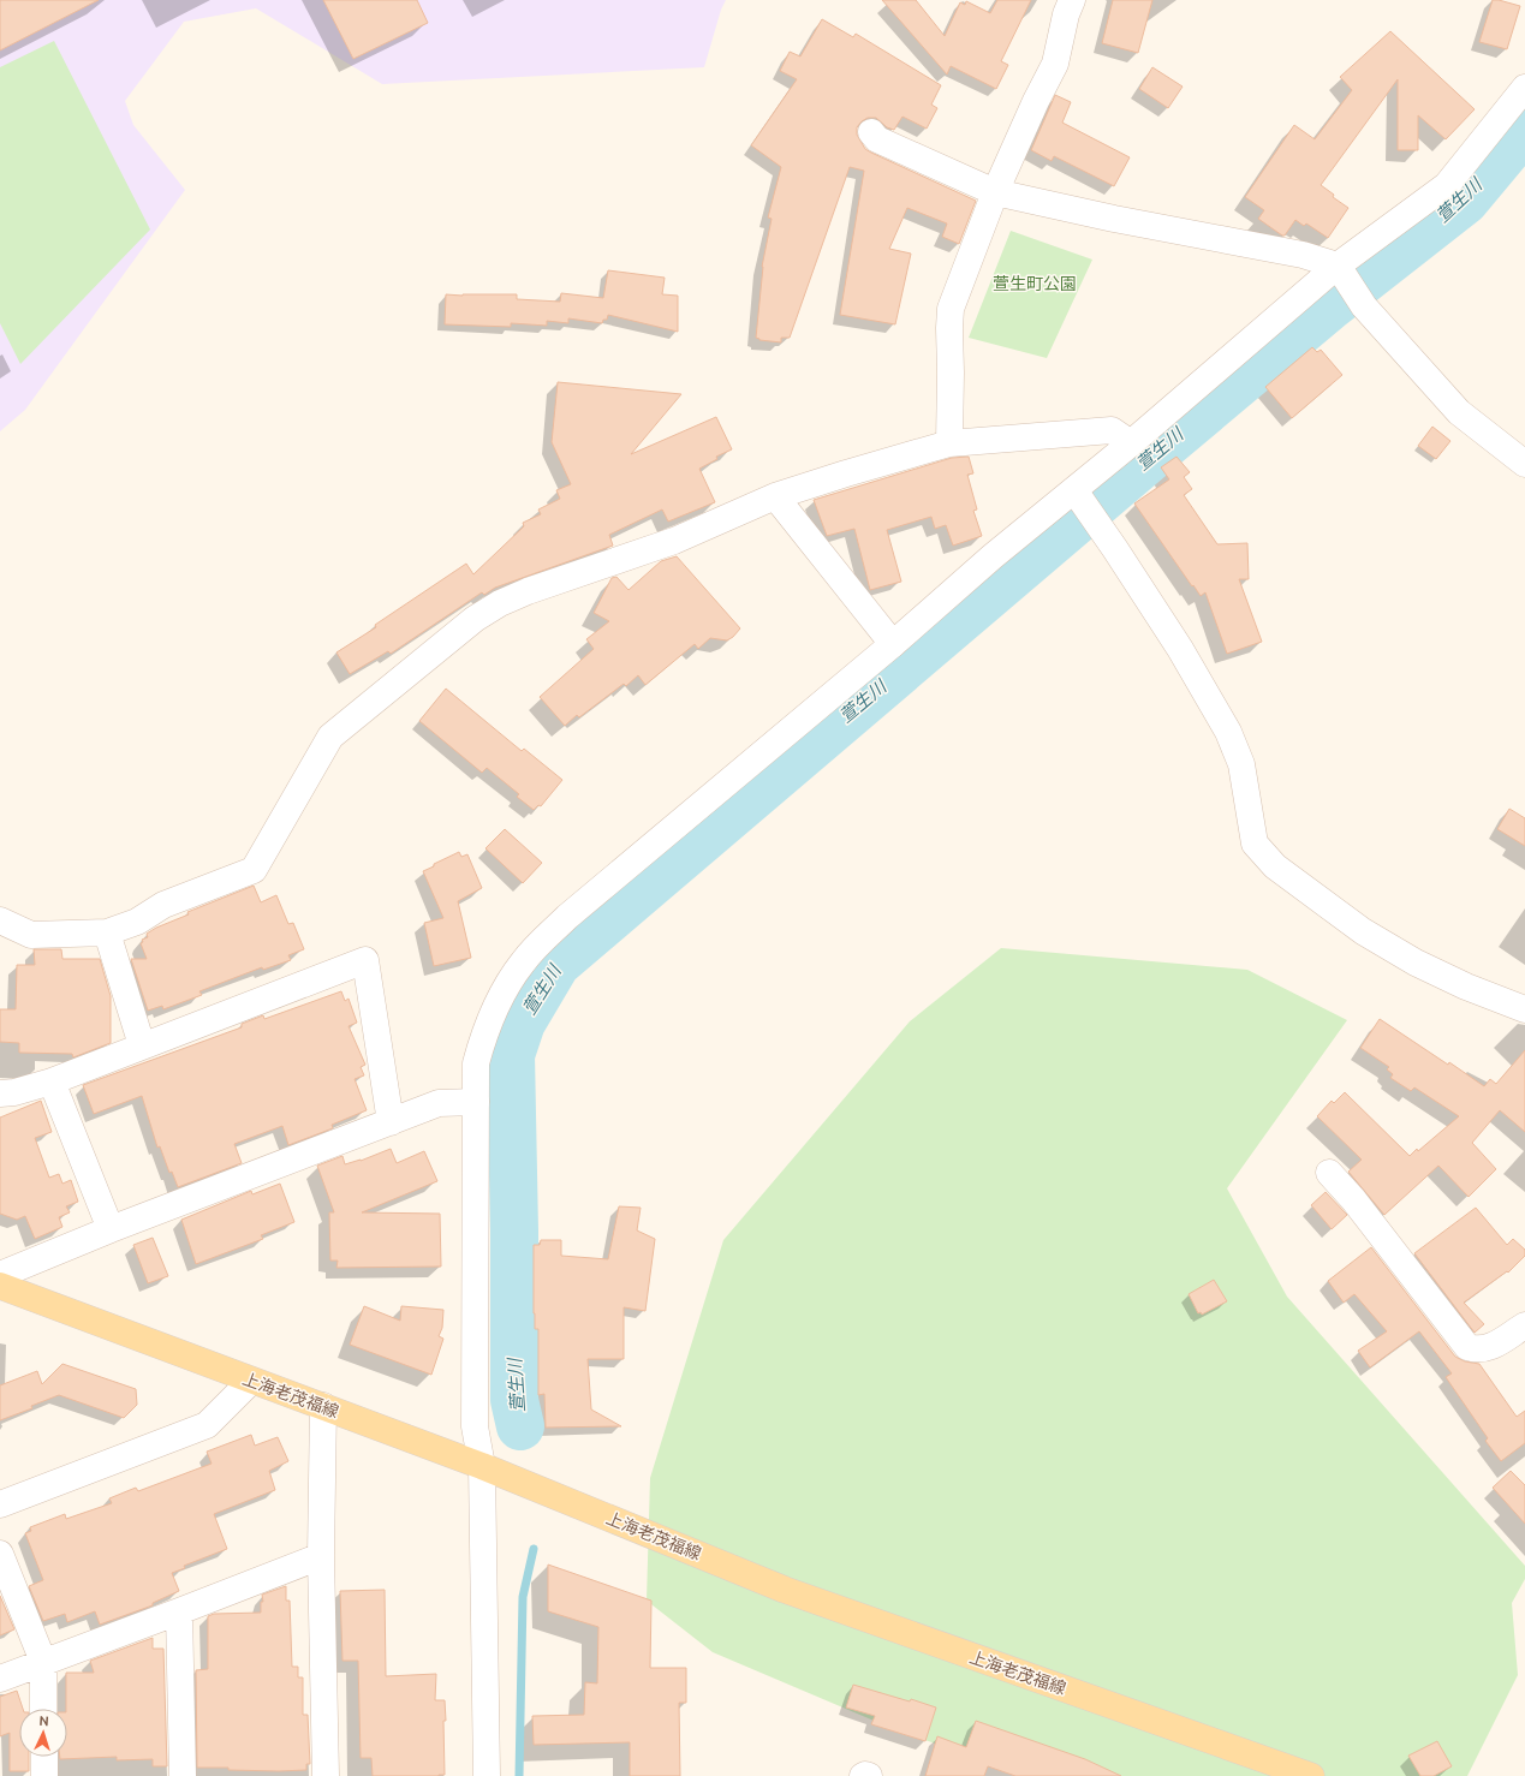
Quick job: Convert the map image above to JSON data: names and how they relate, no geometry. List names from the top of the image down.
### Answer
{
  "streets": {
    "main road": ["上海老茂福線"]
  },
  "water": ["萱生川"],
  "parks": ["萱生町公園"],
  "north": "top"
}
